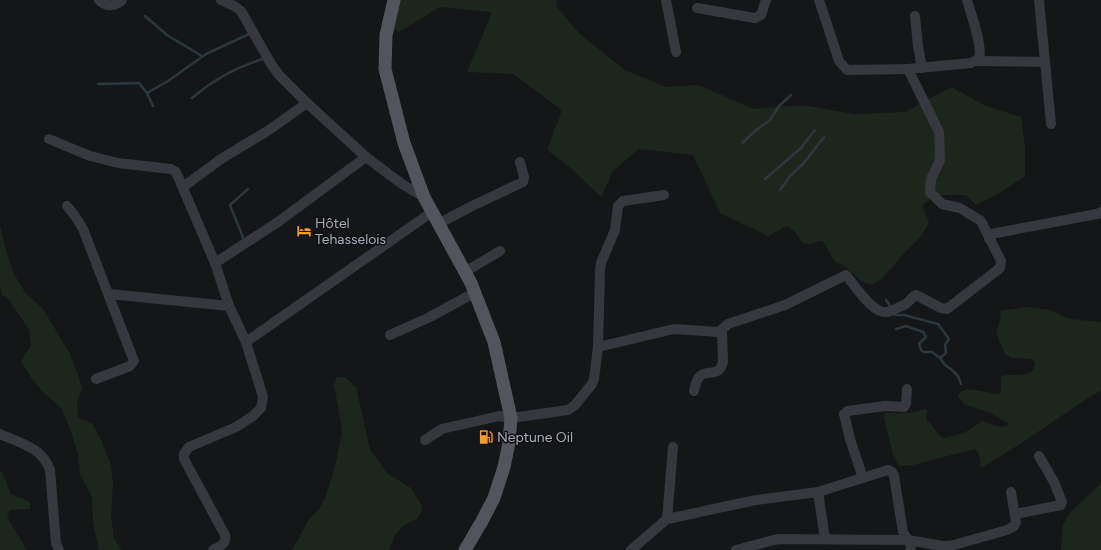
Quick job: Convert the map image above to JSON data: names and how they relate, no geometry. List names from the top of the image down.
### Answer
{
  "places": {
    "hotel": ["Hôtel Tehasselois"],
    "fuel station": ["Neptune Oil"]
  }
}
